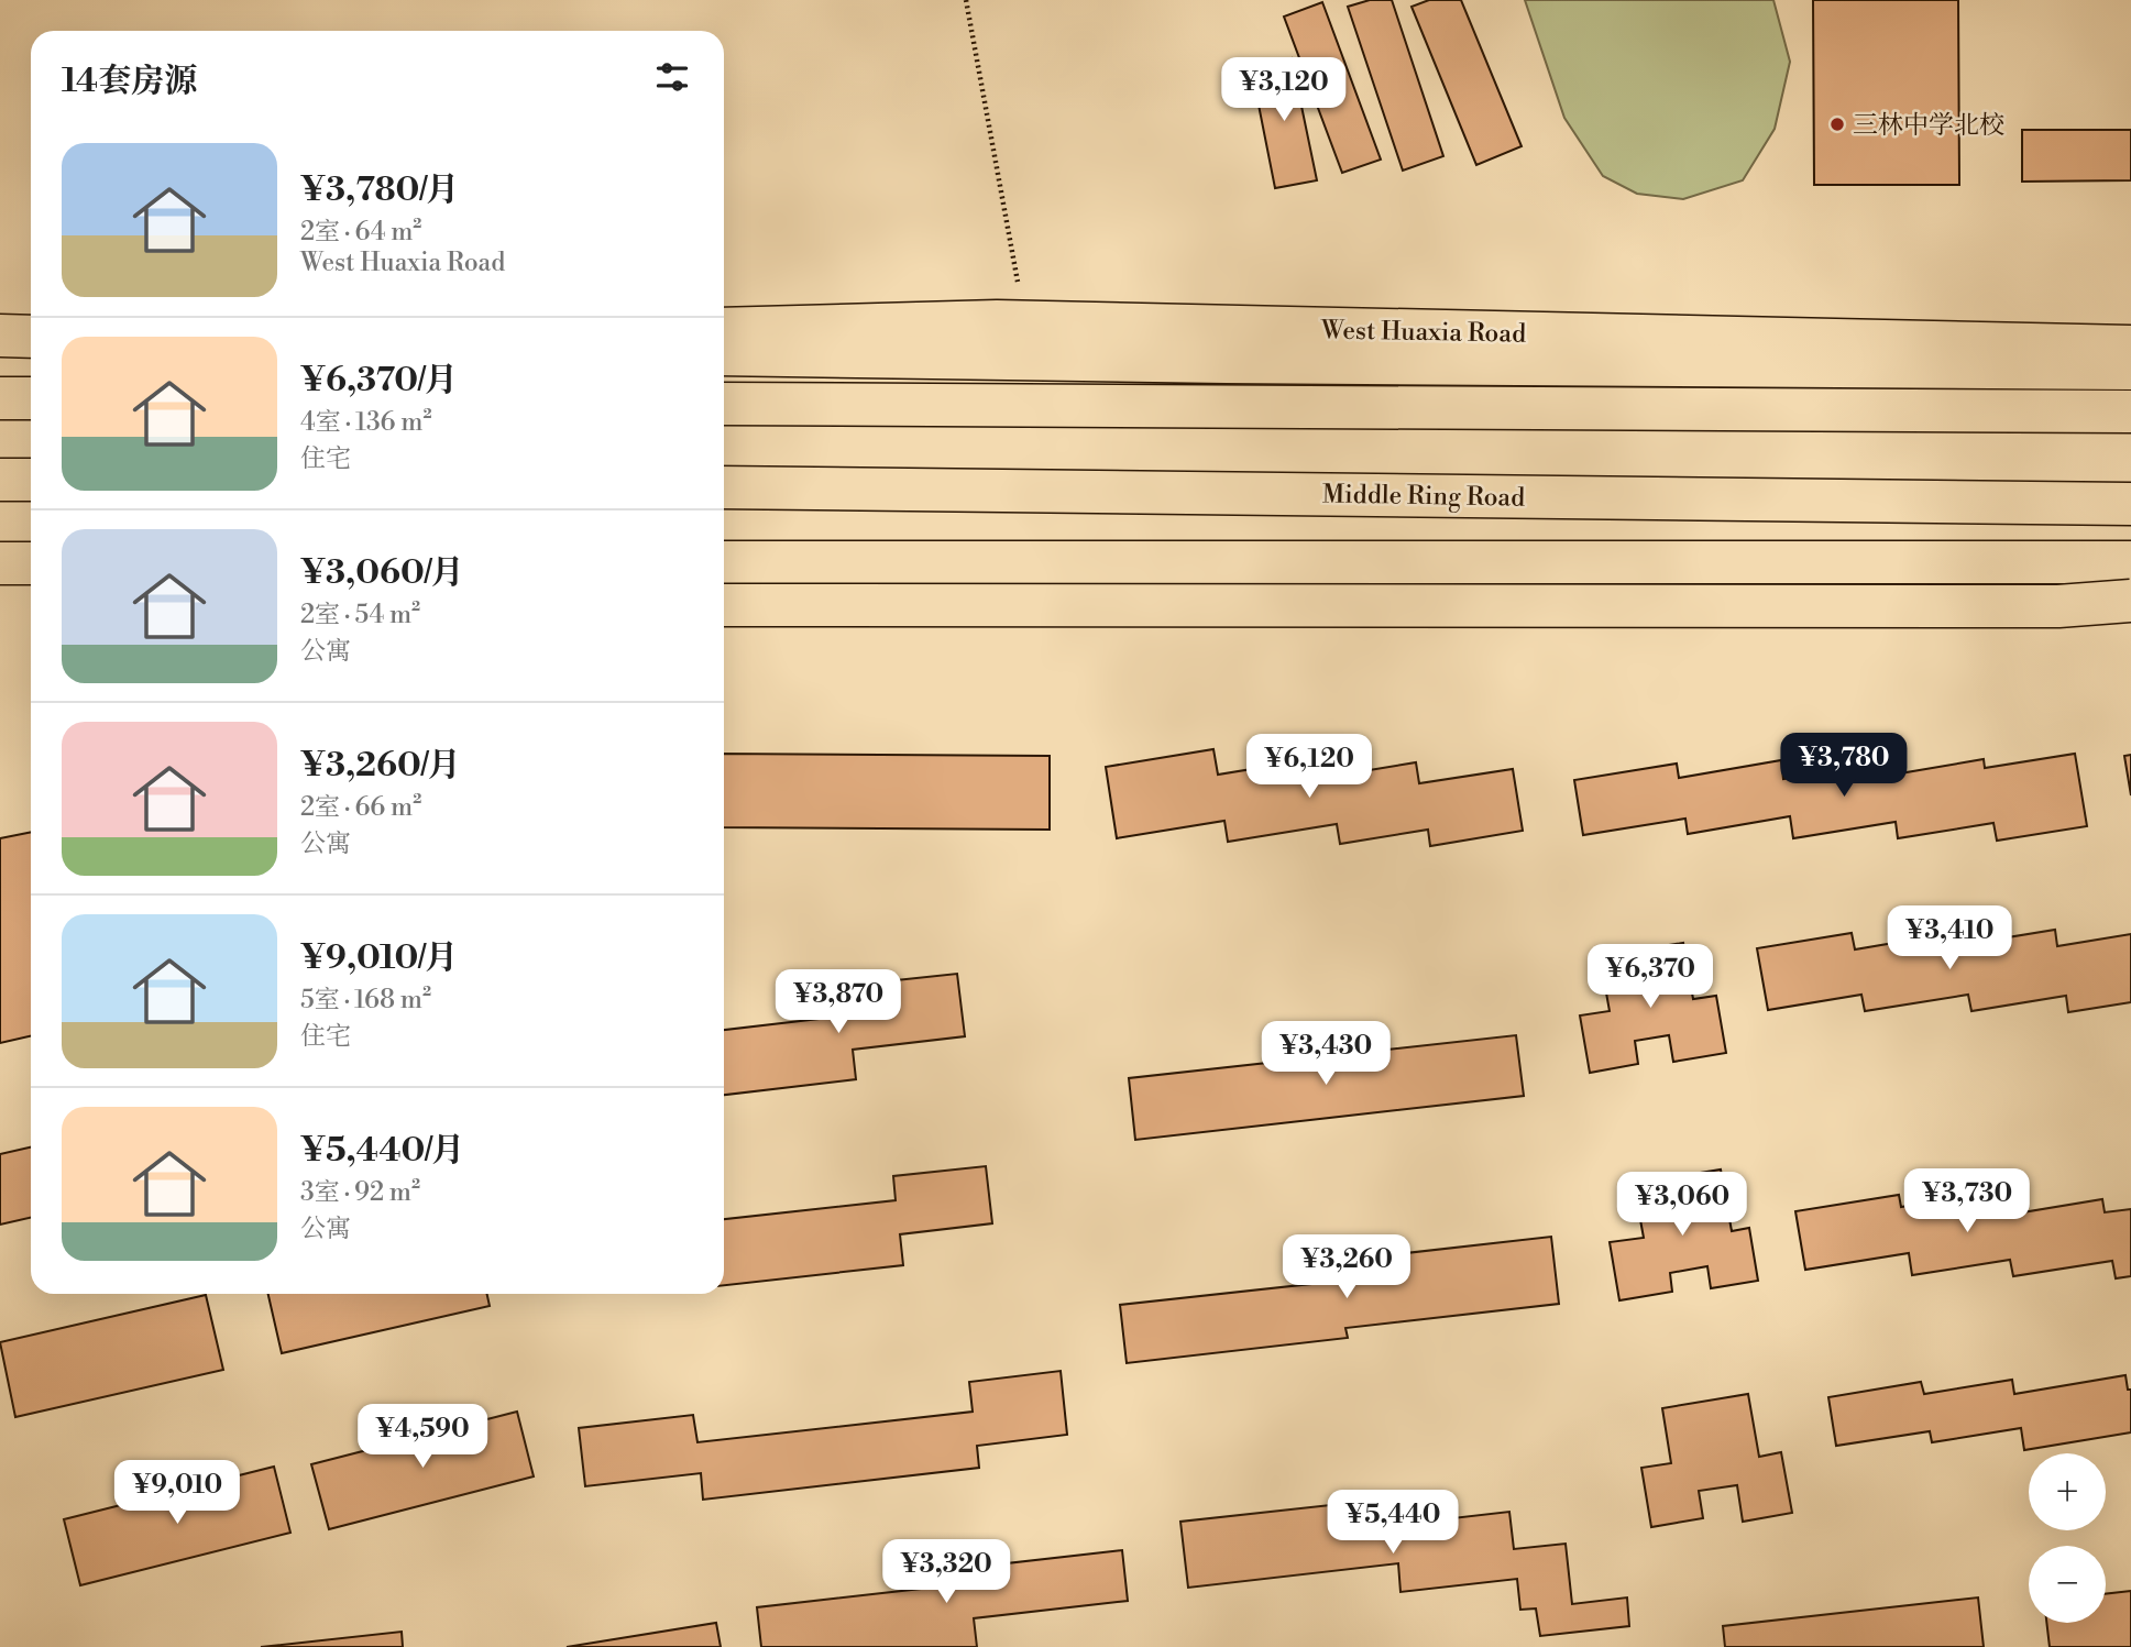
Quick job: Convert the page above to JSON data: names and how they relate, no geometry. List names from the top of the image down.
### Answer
{
  "streets": {
    "main road": ["West Huaxia Road", "Middle Ring Road"]
  },
  "places": ["三林中学北校"],
  "page": {
    "heading": "14套房源",
    "price": [
      "¥3,120",
      "¥3,780",
      "¥6,120",
      "¥3,410",
      "¥6,370",
      "¥3,870",
      "¥3,430",
      "¥3,730",
      "¥3,060",
      "¥3,260",
      "¥4,590",
      "¥9,010",
      "¥5,440",
      "¥3,320"
    ],
    "list": [
      {
        "name": "¥3,780/月",
        "note": "2室 · 64 m² · West Huaxia Road"
      },
      {
        "name": "¥6,370/月",
        "note": "4室 · 136 m² · 住宅"
      },
      {
        "name": "¥3,060/月",
        "note": "2室 · 54 m² · 公寓"
      },
      {
        "name": "¥3,260/月",
        "note": "2室 · 66 m² · 公寓"
      },
      {
        "name": "¥9,010/月",
        "note": "5室 · 168 m² · 住宅"
      },
      {
        "name": "¥5,440/月",
        "note": "3室 · 92 m² · 公寓"
      }
    ],
    "map_buttons": ["+", "−"]
  }
}
